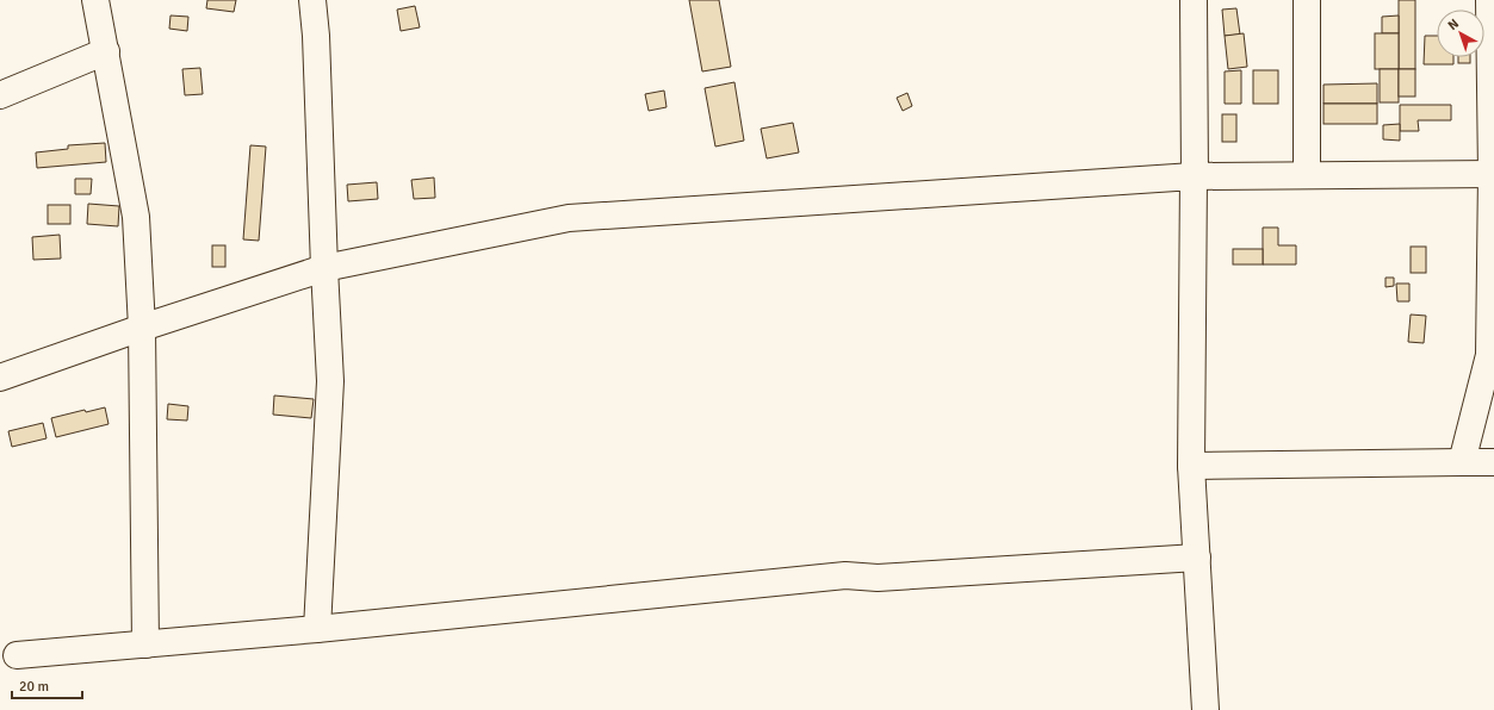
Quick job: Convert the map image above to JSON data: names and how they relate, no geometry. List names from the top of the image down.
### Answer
{
  "scale_bar": "20 m",
  "north": "top left"
}
